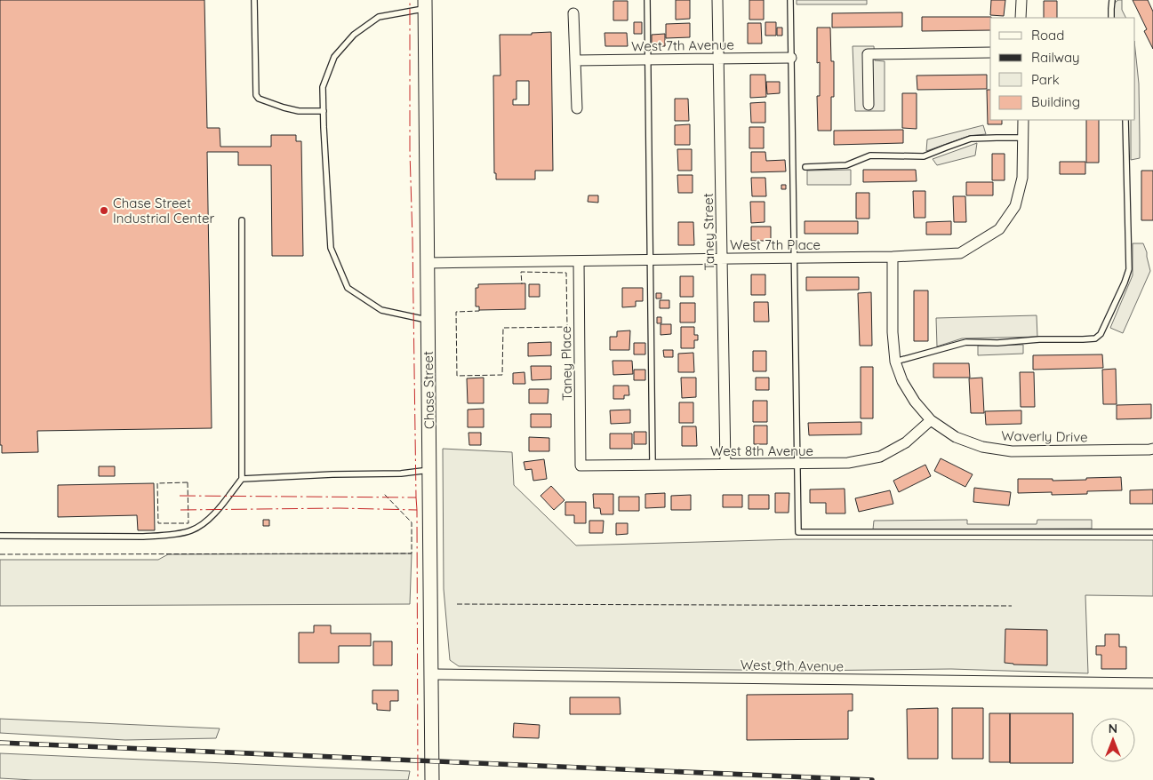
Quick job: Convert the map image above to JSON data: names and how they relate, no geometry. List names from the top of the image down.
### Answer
{
  "streets": {
    "street": [
      "West 7th Avenue",
      "Taney Street",
      "West 7th Place",
      "Taney Place",
      "Chase Street",
      "Waverly Drive",
      "West 8th Avenue",
      "West 9th Avenue"
    ]
  },
  "crossings": [
    ["West 7th Avenue", "Taney Street"],
    ["Taney Street", "West 7th Place"],
    ["Taney Street", "West 8th Avenue"],
    ["West 7th Place", "Taney Place"],
    ["West 7th Place", "Chase Street"],
    ["West 7th Place", "Waverly Drive"],
    ["Taney Place", "West 8th Avenue"],
    ["Chase Street", "West 9th Avenue"],
    ["Waverly Drive", "West 8th Avenue"]
  ],
  "places": ["Chase Street Industrial Center"],
  "legend": [
    "Road",
    "Railway",
    "Park",
    "Building"
  ],
  "north": "top"
}
